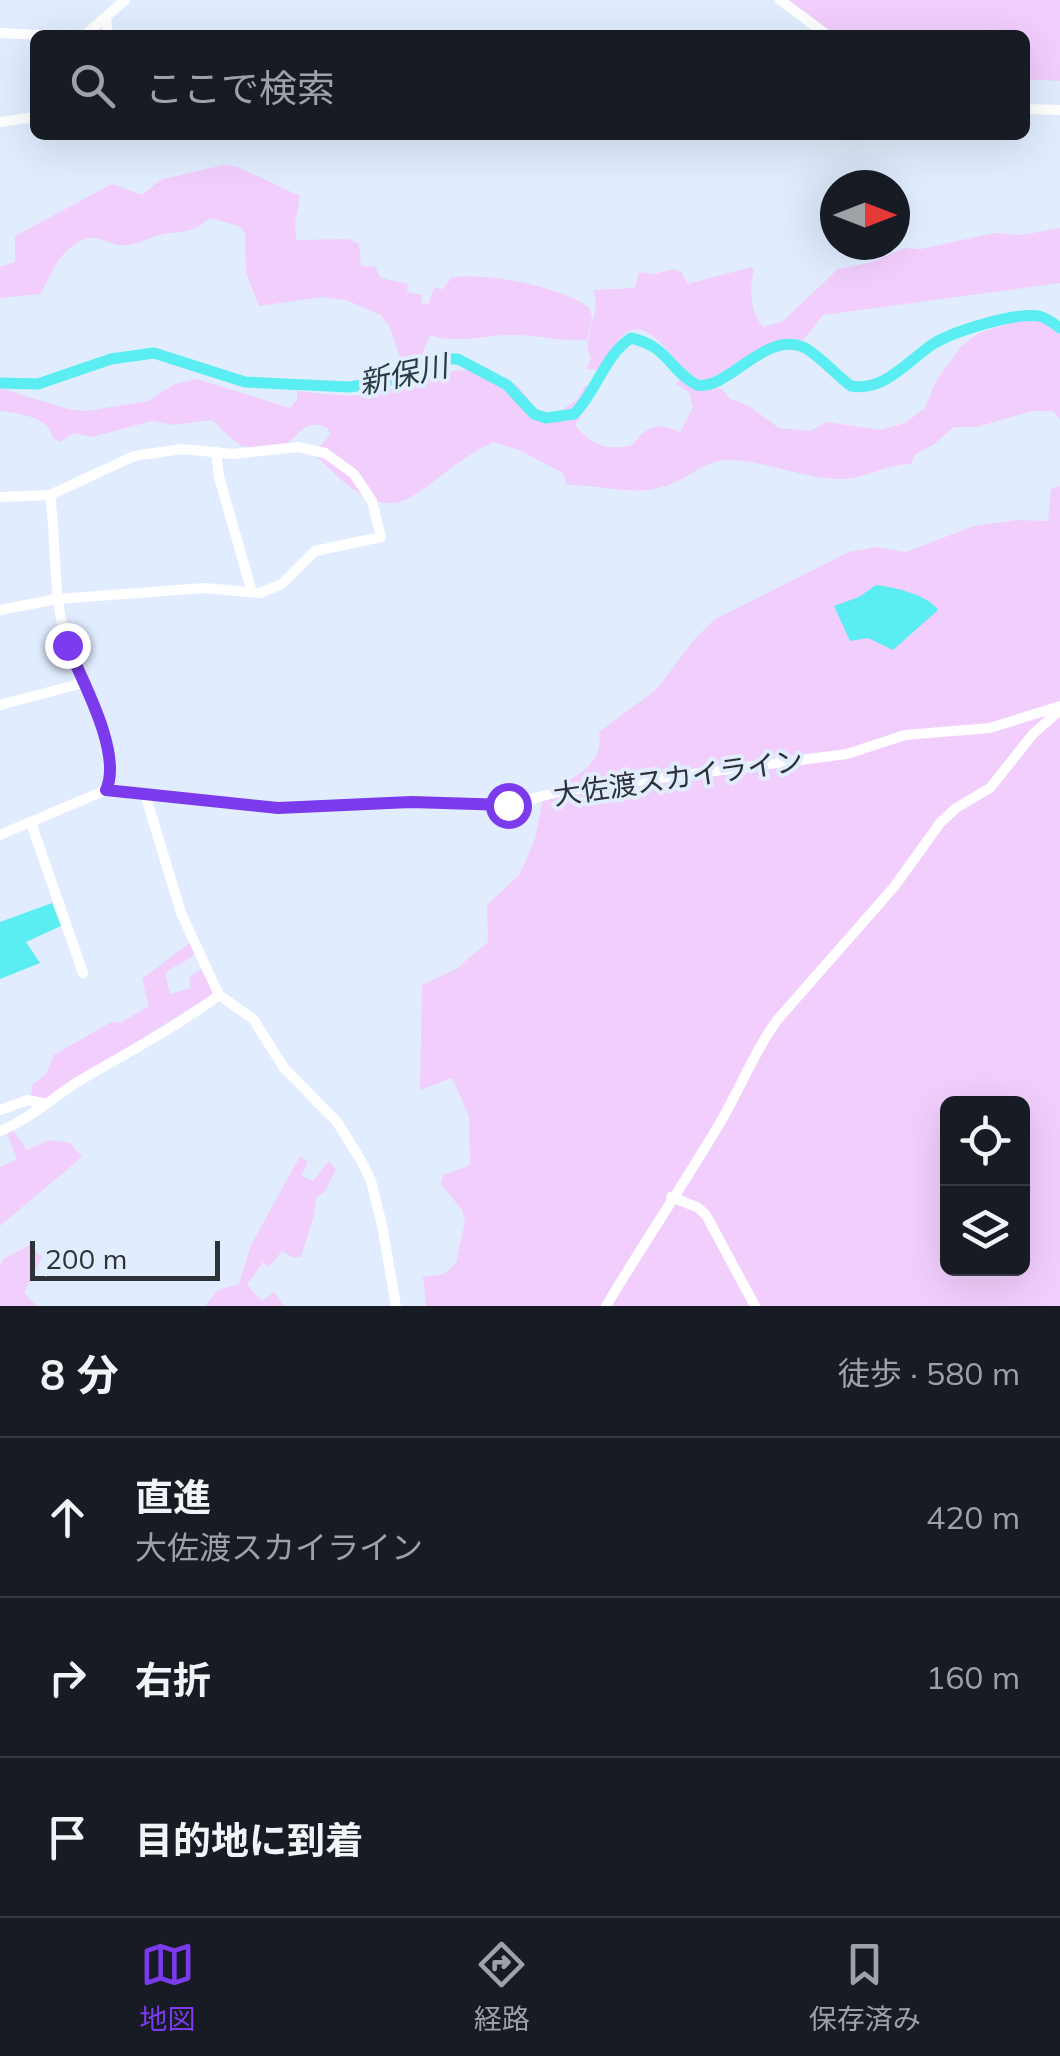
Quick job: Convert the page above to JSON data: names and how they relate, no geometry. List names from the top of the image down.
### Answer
{
  "streets": {
    "street": ["大佐渡スカイライン"]
  },
  "water": ["新保川"],
  "scale_bar": "200 m",
  "north": "right",
  "page": {
    "search": "ここで検索",
    "scale": "200 m",
    "heading": ["8 分", "徒歩 · 580 m"],
    "list": [
      ["直進", "大佐渡スカイライン", "420 m"],
      ["右折", "160 m"],
      "目的地に到着"
    ],
    "nav": ["地図", "経路", "保存済み"]
  }
}
